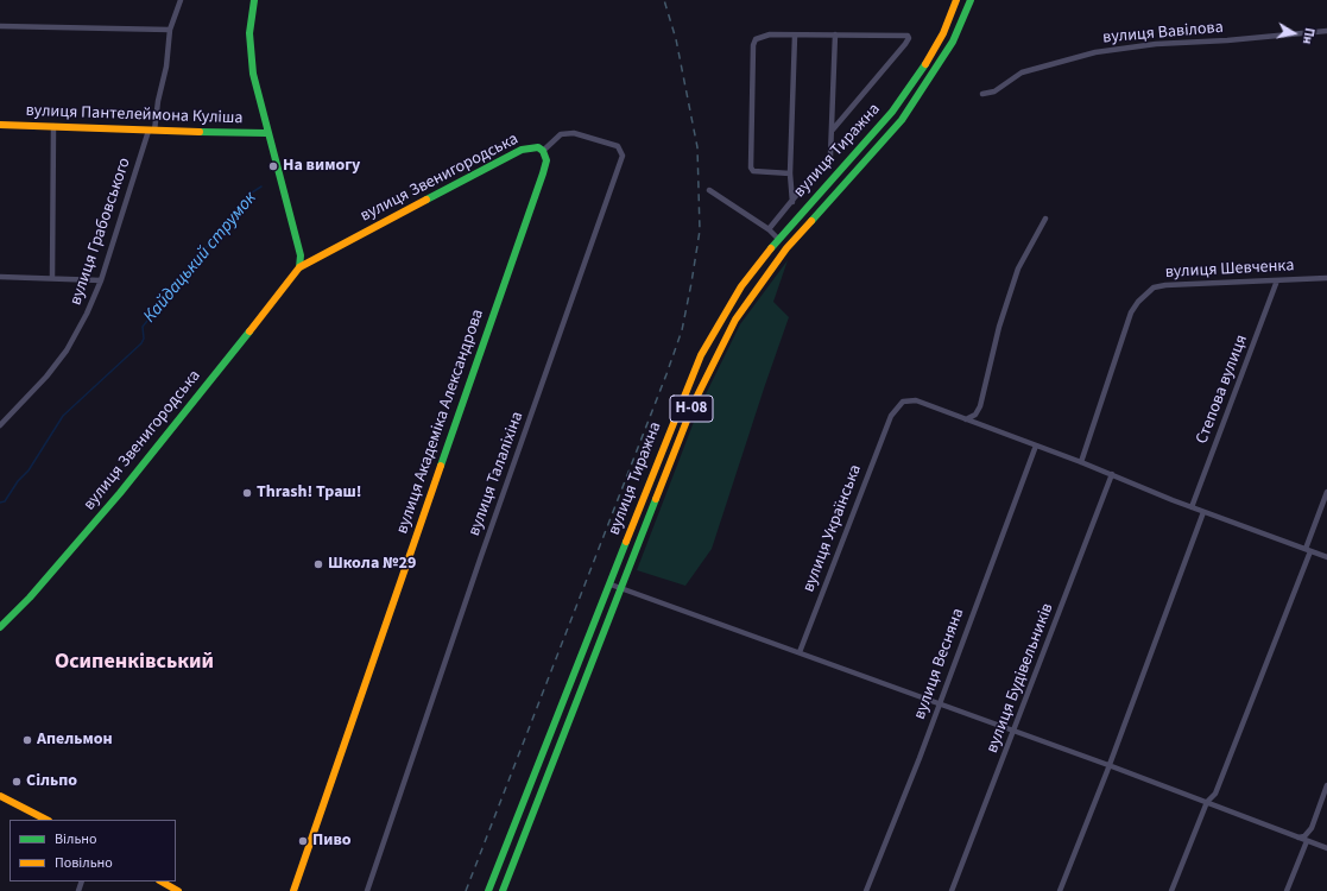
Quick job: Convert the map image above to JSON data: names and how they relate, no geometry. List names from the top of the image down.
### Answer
{
  "streets": {
    "street": [
      "вулиця Вавілова",
      "вулиця Пантелеймона Куліша",
      "вулиця Тиражна",
      "вулиця Звенигородська",
      "вулиця Грабовського",
      "вулиця Шевченка",
      "Степова вулиця",
      "Н-08",
      "вулиця Академіка Александрова",
      "вулиця Талаліхіна",
      "вулиця Українська",
      "вулиця Весняна",
      "вулиця Будівельників"
    ]
  },
  "crossings": [
    ["вулиця Пантелеймона Куліша", "вулиця Грабовського"],
    ["вулиця Звенигородська", "вулиця Академіка Александрова"],
    ["вулиця Звенигородська", "вулиця Талаліхіна"],
    ["вулиця Шевченка", "Степова вулиця"],
    ["вулиця Академіка Александрова", "вулиця Талаліхіна"]
  ],
  "districts": ["Осипенківський"],
  "water": ["Кайдацький струмок"],
  "places": [
    "На вимогу",
    "Thrash! Траш!",
    "Школа №29",
    "Апельмон",
    "Сільпо",
    "Пиво"
  ],
  "legend": ["Вільно", "Повільно"],
  "north": "right"
}
